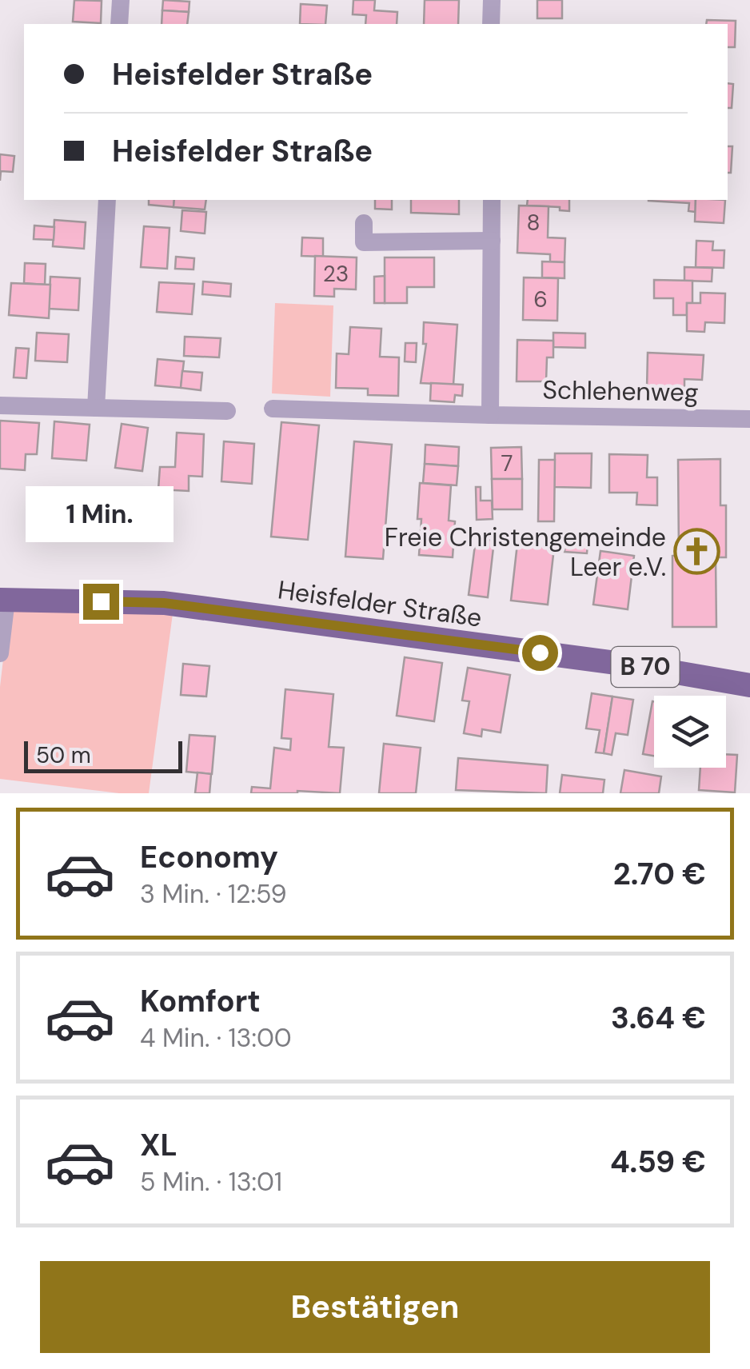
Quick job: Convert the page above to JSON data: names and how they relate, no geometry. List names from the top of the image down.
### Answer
{
  "streets": {
    "main road": ["Heisfelder Straße", "B 70"],
    "street": ["Schlehenweg"]
  },
  "places": {
    "church": ["Freie Christengemeinde Leer e.V."]
  },
  "house_numbers": [
    "8",
    "23",
    "6",
    "7"
  ],
  "scale_bar": "50 m",
  "page": {
    "banner": ["Heisfelder Straße", "Heisfelder Straße"],
    "bubble": "1 Min.",
    "scale": "50 m",
    "list": [
      {
        "name": "Economy",
        "note": "3 Min. · 12:59",
        "value": "2.70 €"
      },
      {
        "name": "Komfort",
        "note": "4 Min. · 13:00",
        "value": "3.64 €"
      },
      {
        "name": "XL",
        "note": "5 Min. · 13:01",
        "value": "4.59 €"
      }
    ],
    "buttons": "Bestätigen"
  }
}
